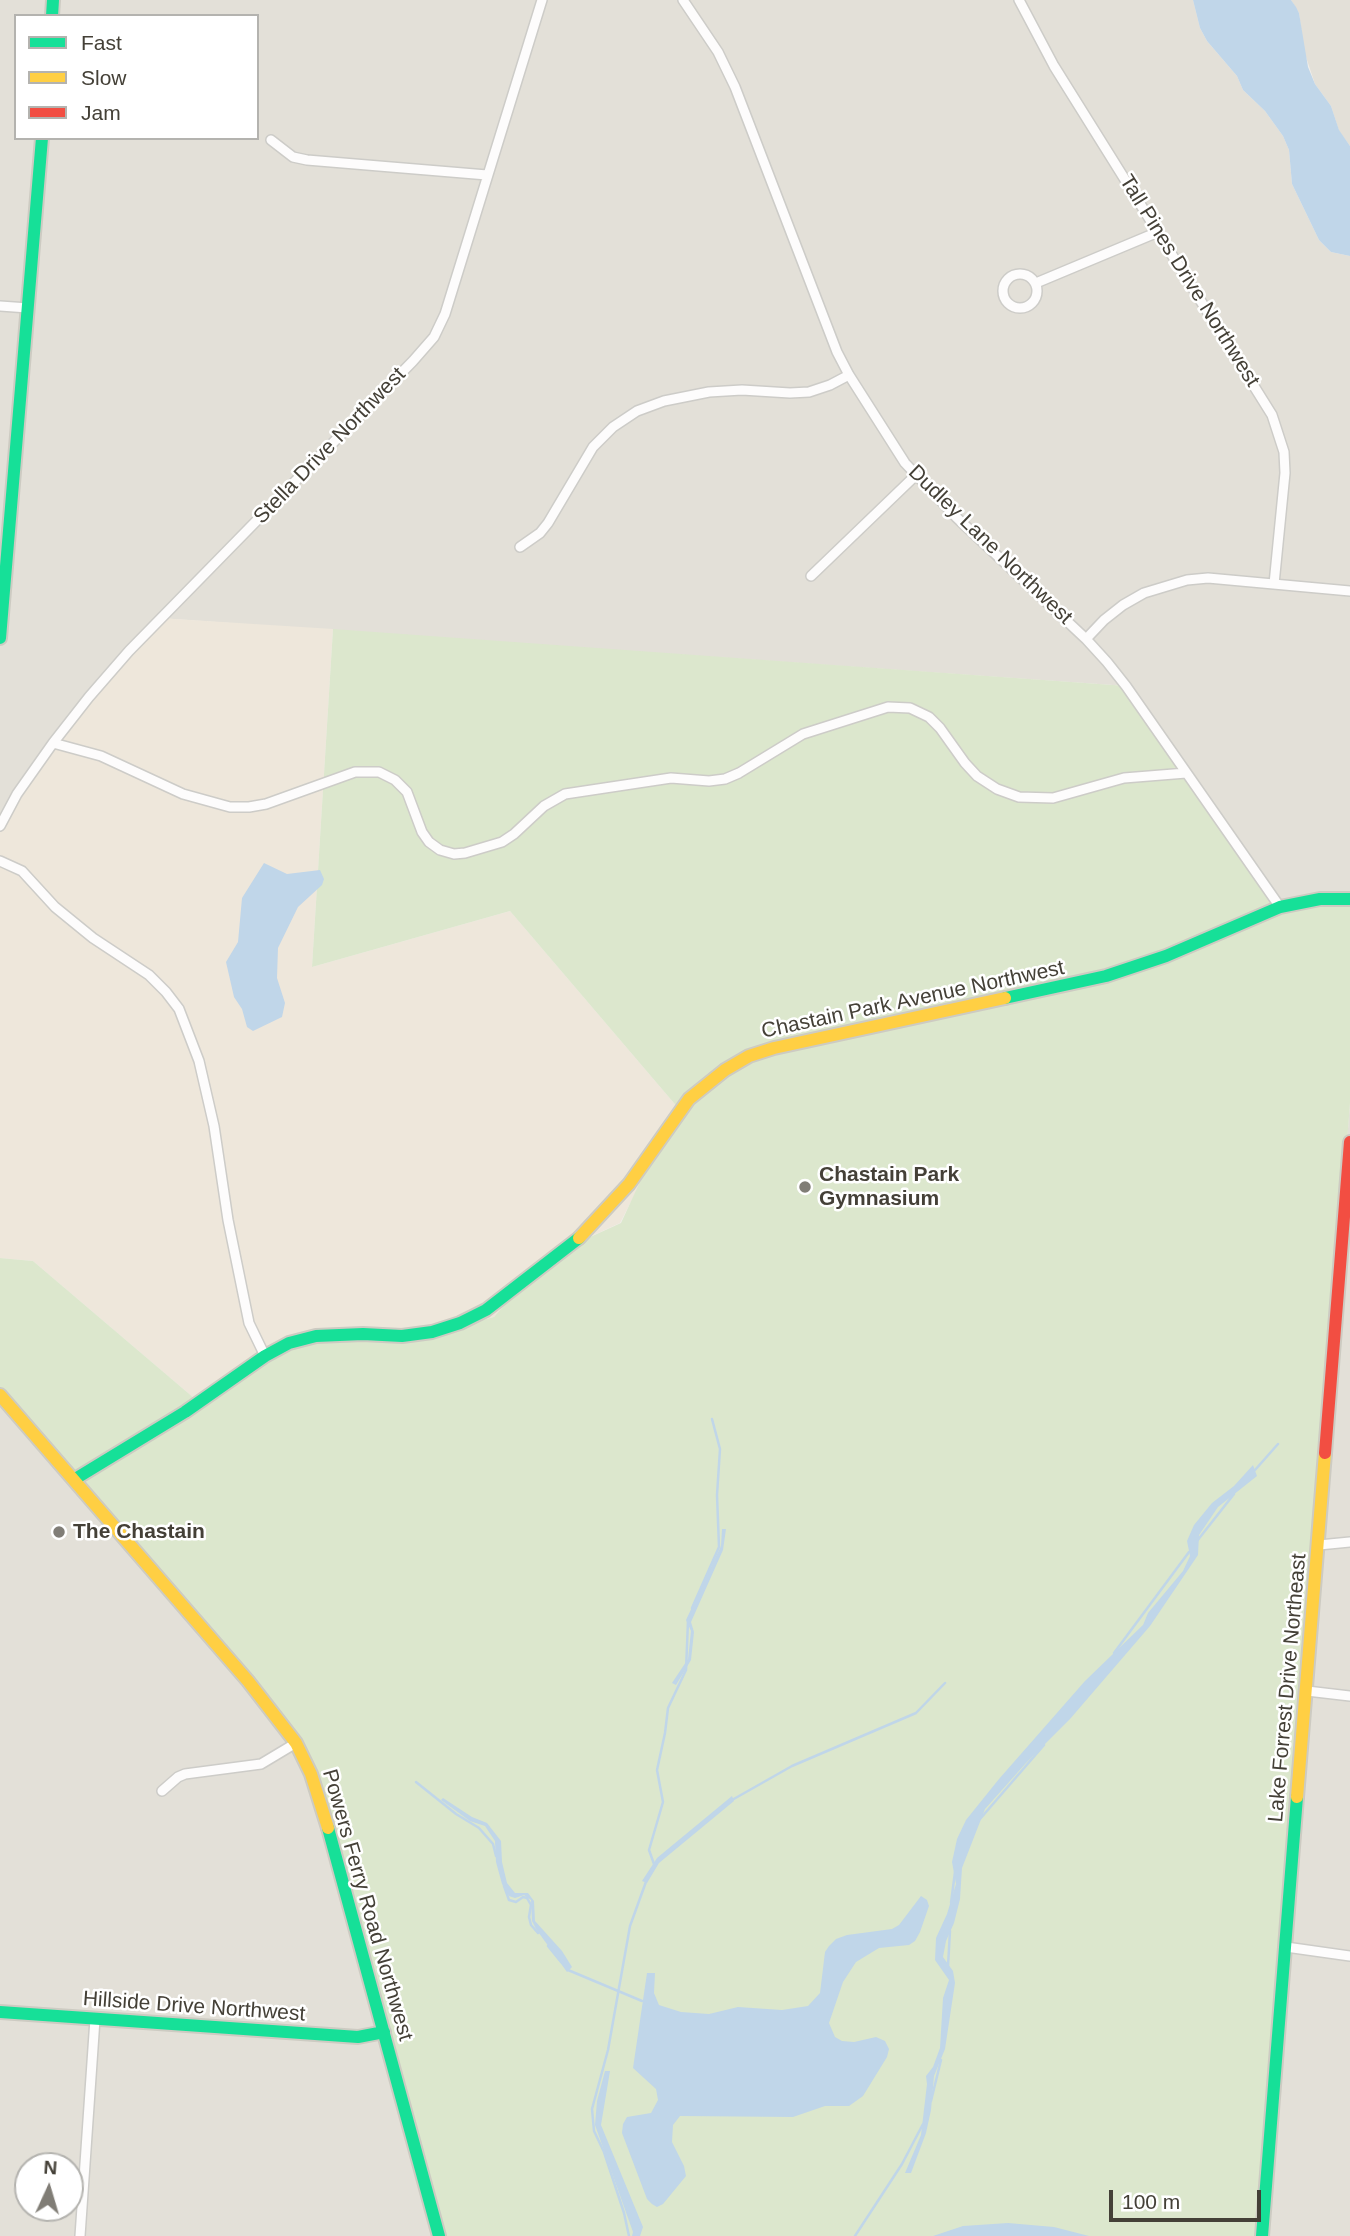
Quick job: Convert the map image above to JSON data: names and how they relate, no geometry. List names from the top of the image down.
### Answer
{
  "streets": {
    "street": [
      "Tall Pines Drive Northwest",
      "Stella Drive Northwest",
      "Dudley Lane Northwest",
      "Chastain Park Avenue Northwest",
      "Lake Forrest Drive Northeast",
      "Powers Ferry Road Northwest",
      "Hillside Drive Northwest"
    ]
  },
  "crossings": [
    ["Dudley Lane Northwest", "Chastain Park Avenue Northwest"],
    ["Chastain Park Avenue Northwest", "Powers Ferry Road Northwest"],
    ["Powers Ferry Road Northwest", "Hillside Drive Northwest"]
  ],
  "places": ["Chastain Park Gymnasium", "The Chastain"],
  "legend": ["Fast", "Slow", "Jam"],
  "scale_bar": "100 m",
  "north": "top"
}
